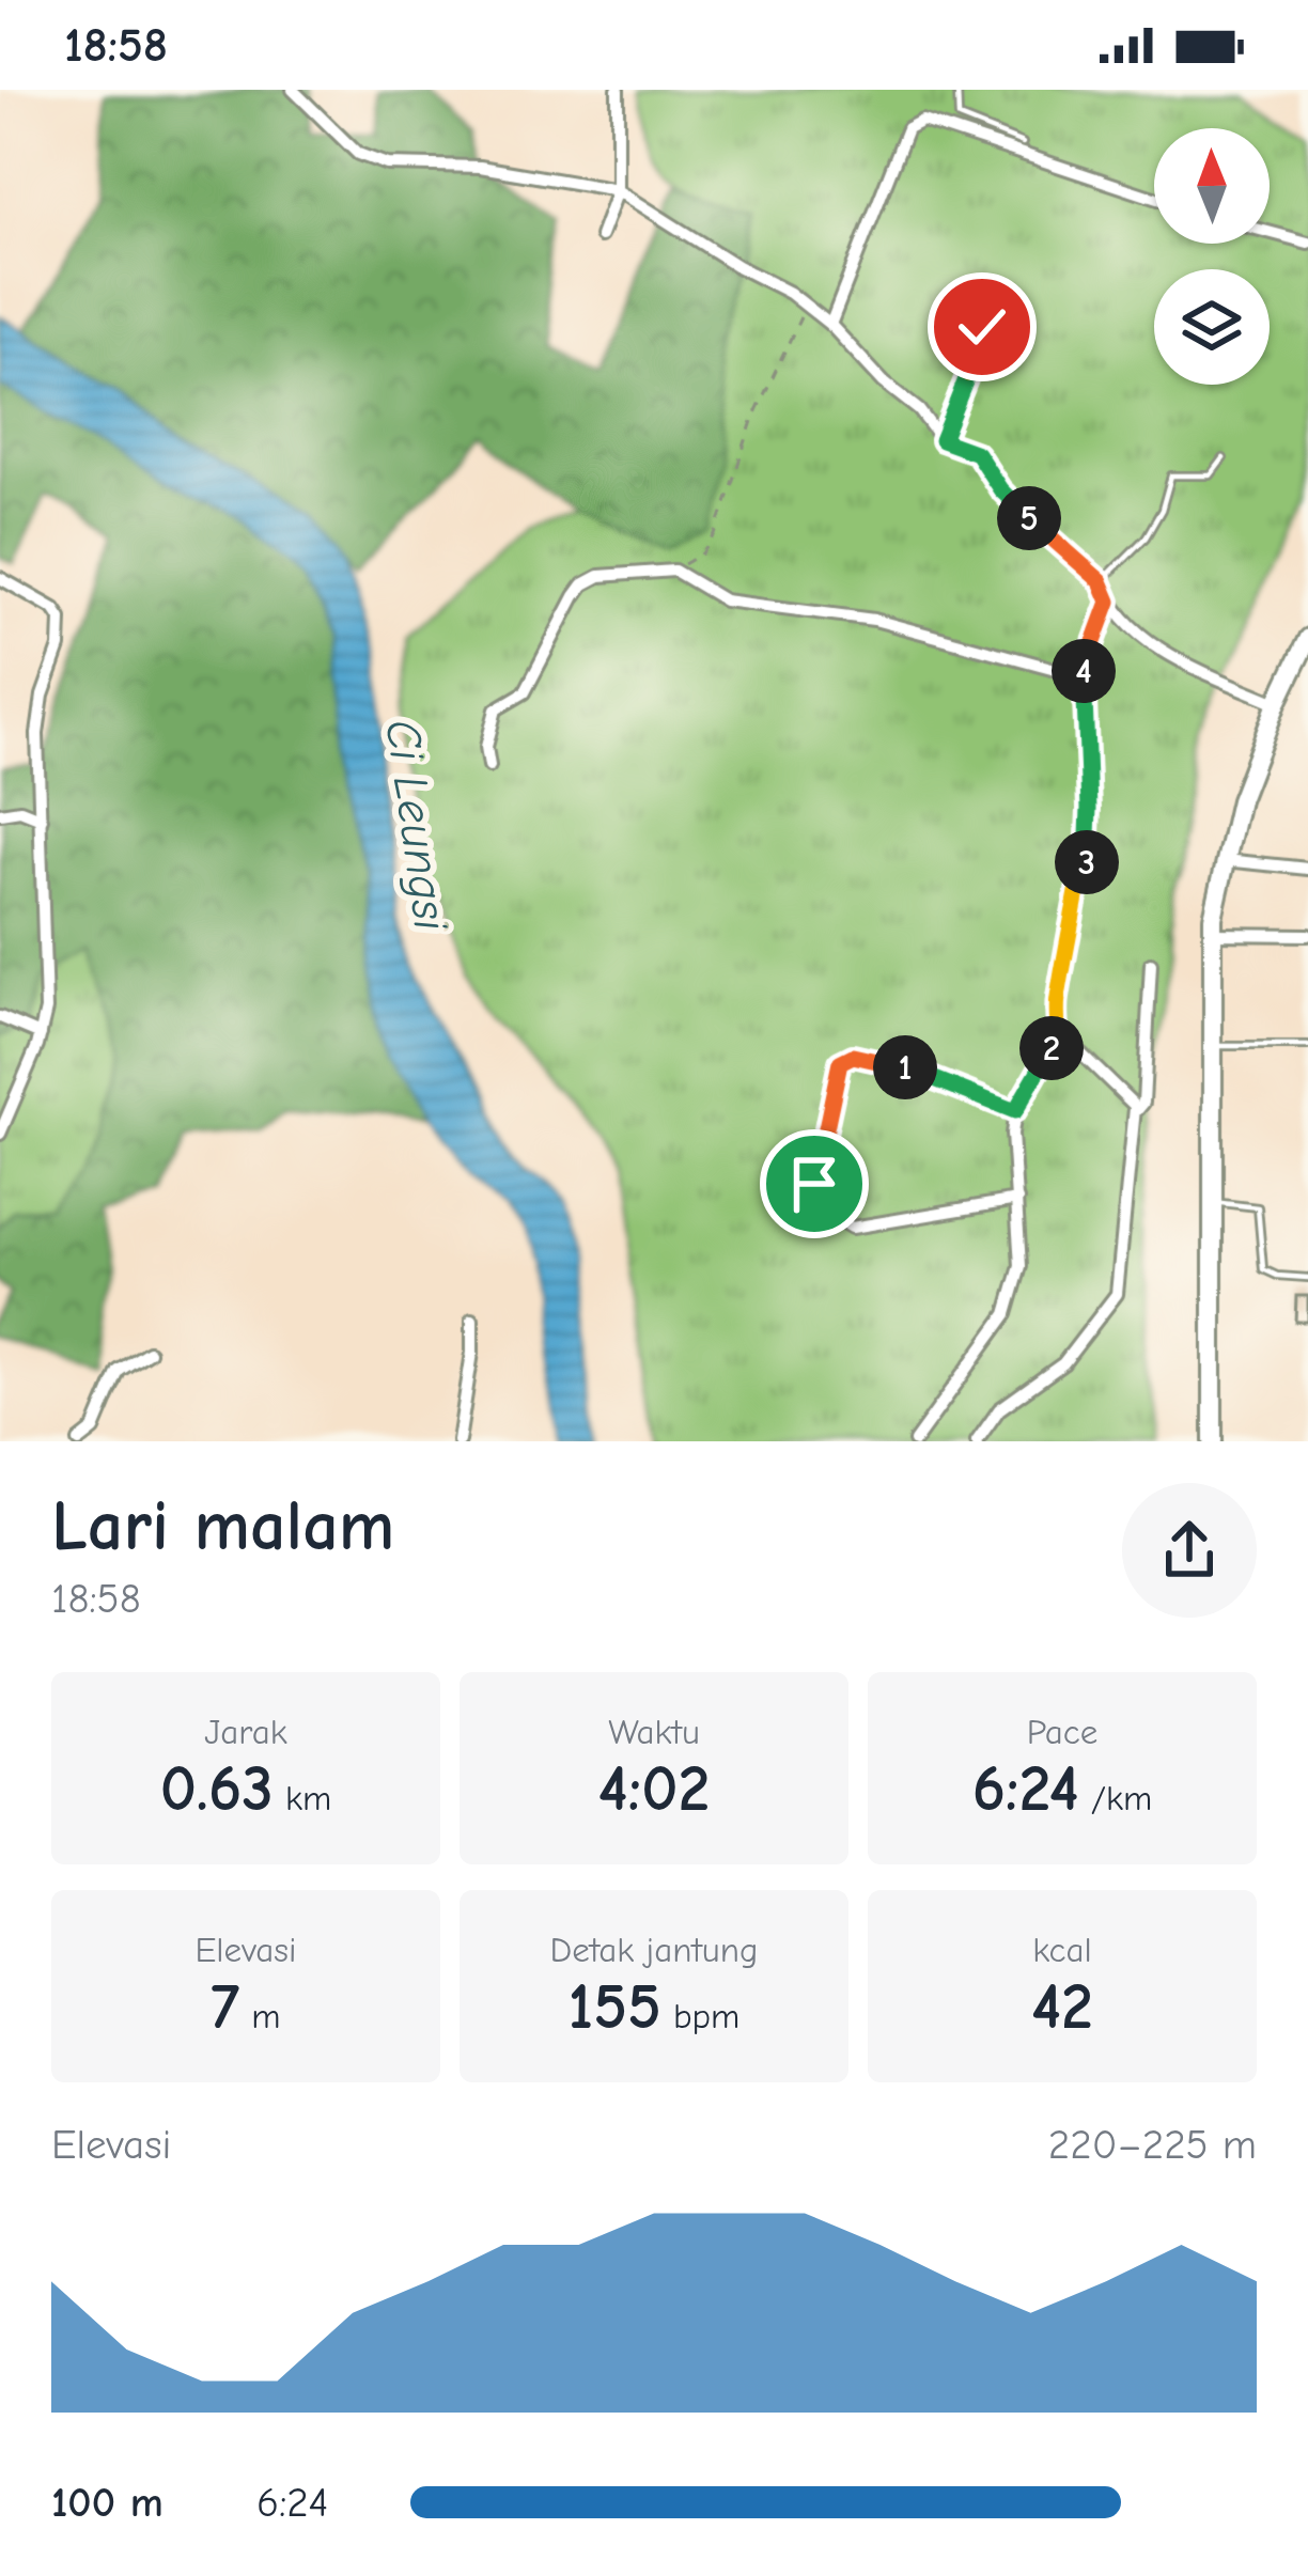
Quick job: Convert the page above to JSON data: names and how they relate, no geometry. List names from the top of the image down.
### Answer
{
  "water": ["Ci Leungsi"],
  "north": "top",
  "page": {
    "status": "18:58",
    "pins": [
      "5",
      "4",
      "3",
      "2",
      "1"
    ],
    "heading": ["Lari malam", "18:58"],
    "stats": [
      ["Jarak", "0.63 km"],
      ["Waktu", "4:02"],
      ["Pace", "6:24 /km"],
      ["Elevasi", "7 m"],
      ["Detak jantung", "155 bpm"],
      ["kcal", "42"]
    ],
    "chart": ["Elevasi", "220–225 m"],
    "list": [
      {
        "name": "100 m",
        "note": "6:24"
      }
    ]
  }
}
